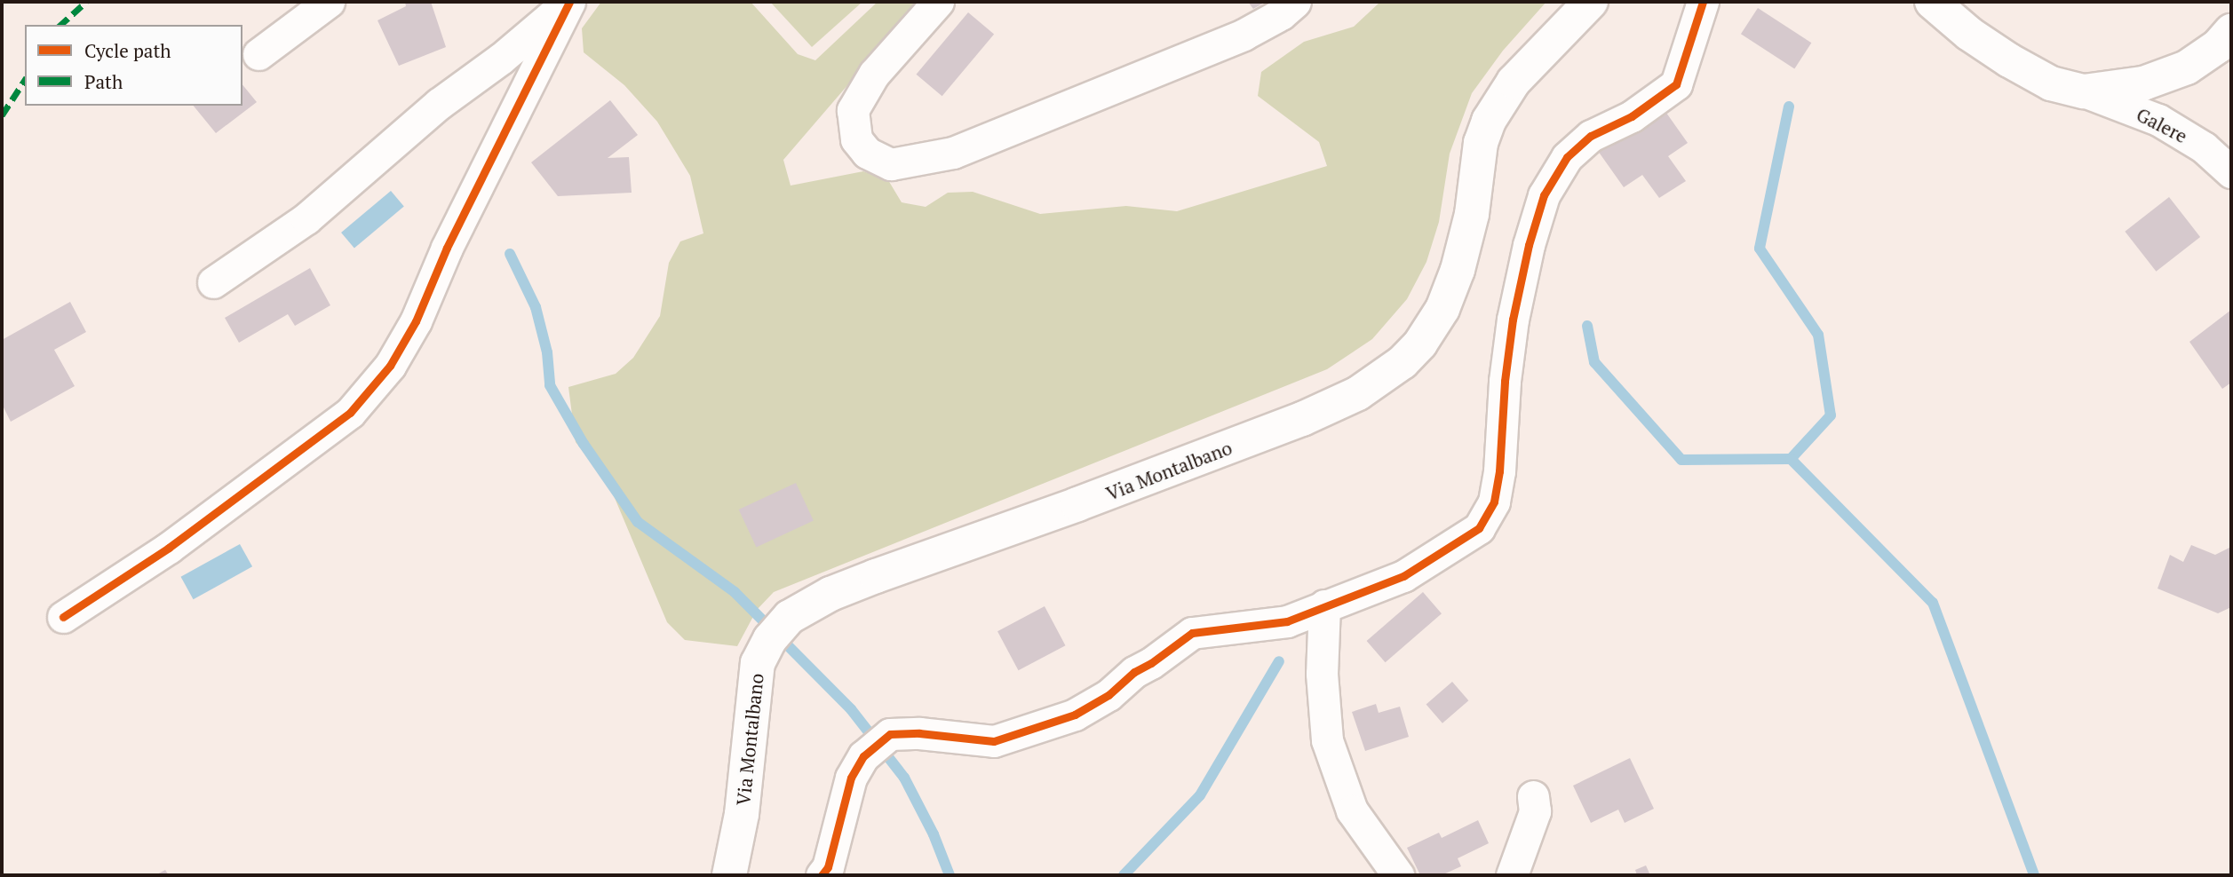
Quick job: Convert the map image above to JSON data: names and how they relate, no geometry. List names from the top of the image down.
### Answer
{
  "streets": {
    "street": ["Galere", "Via Montalbano"]
  },
  "legend": ["Cycle path", "Path"]
}
